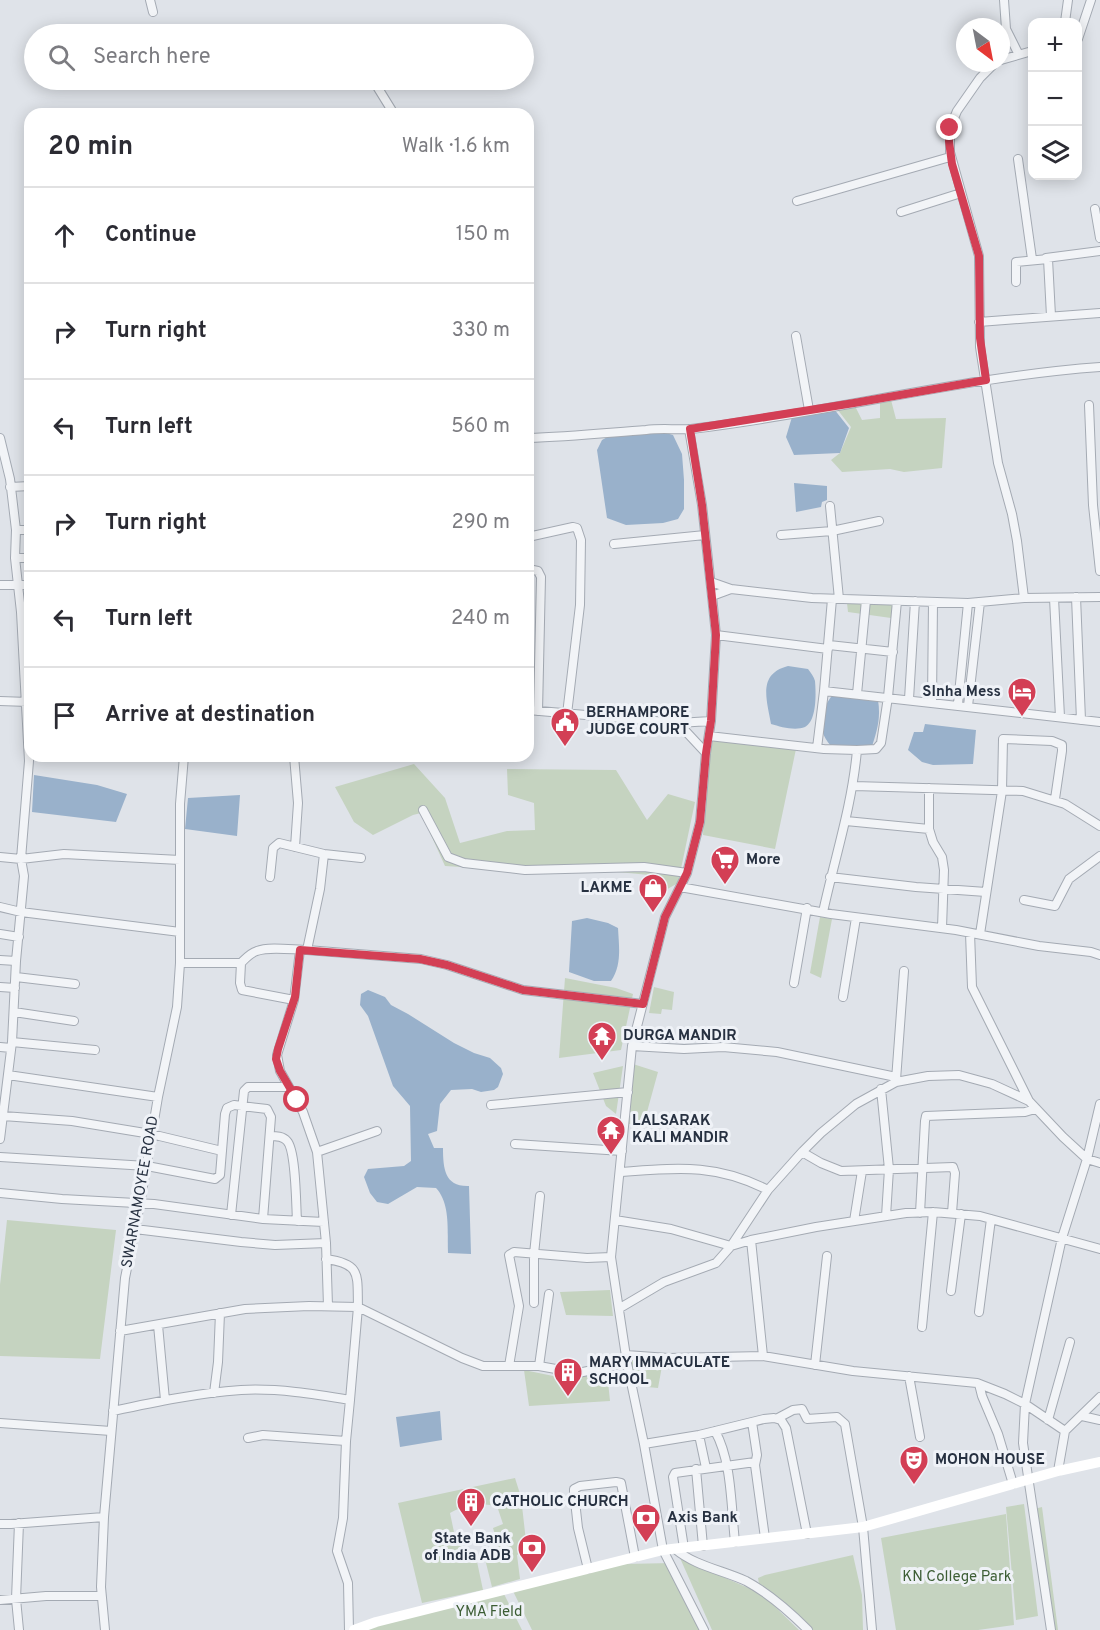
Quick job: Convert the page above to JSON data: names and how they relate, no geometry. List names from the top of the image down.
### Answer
{
  "streets": {
    "street": ["SWARNAMOYEE ROAD"]
  },
  "parks": ["KN College Park", "YMA Field"],
  "places": {
    "hotel": ["SInha Mess"],
    "public building": ["BERHAMPORE JUDGE COURT"],
    "supermarket": ["More"],
    "shop": ["LAKME"],
    "temple": ["DURGA MANDIR", "LALSARAK KALI MANDIR"],
    "building": ["MARY IMMACULATE SCHOOL", "CATHOLIC CHURCH"],
    "theatre": ["MOHON HOUSE"],
    "bank": ["Axis Bank", "State Bank of India ADB"]
  },
  "north": "bottom right",
  "page": {
    "map_buttons": ["+", "−"],
    "search": "Search here",
    "heading": ["20 min", "Walk · 1.6 km"],
    "list": [
      ["Continue", "150 m"],
      ["Turn right", "330 m"],
      ["Turn left", "560 m"],
      ["Turn right", "290 m"],
      ["Turn left", "240 m"],
      "Arrive at destination"
    ]
  }
}
